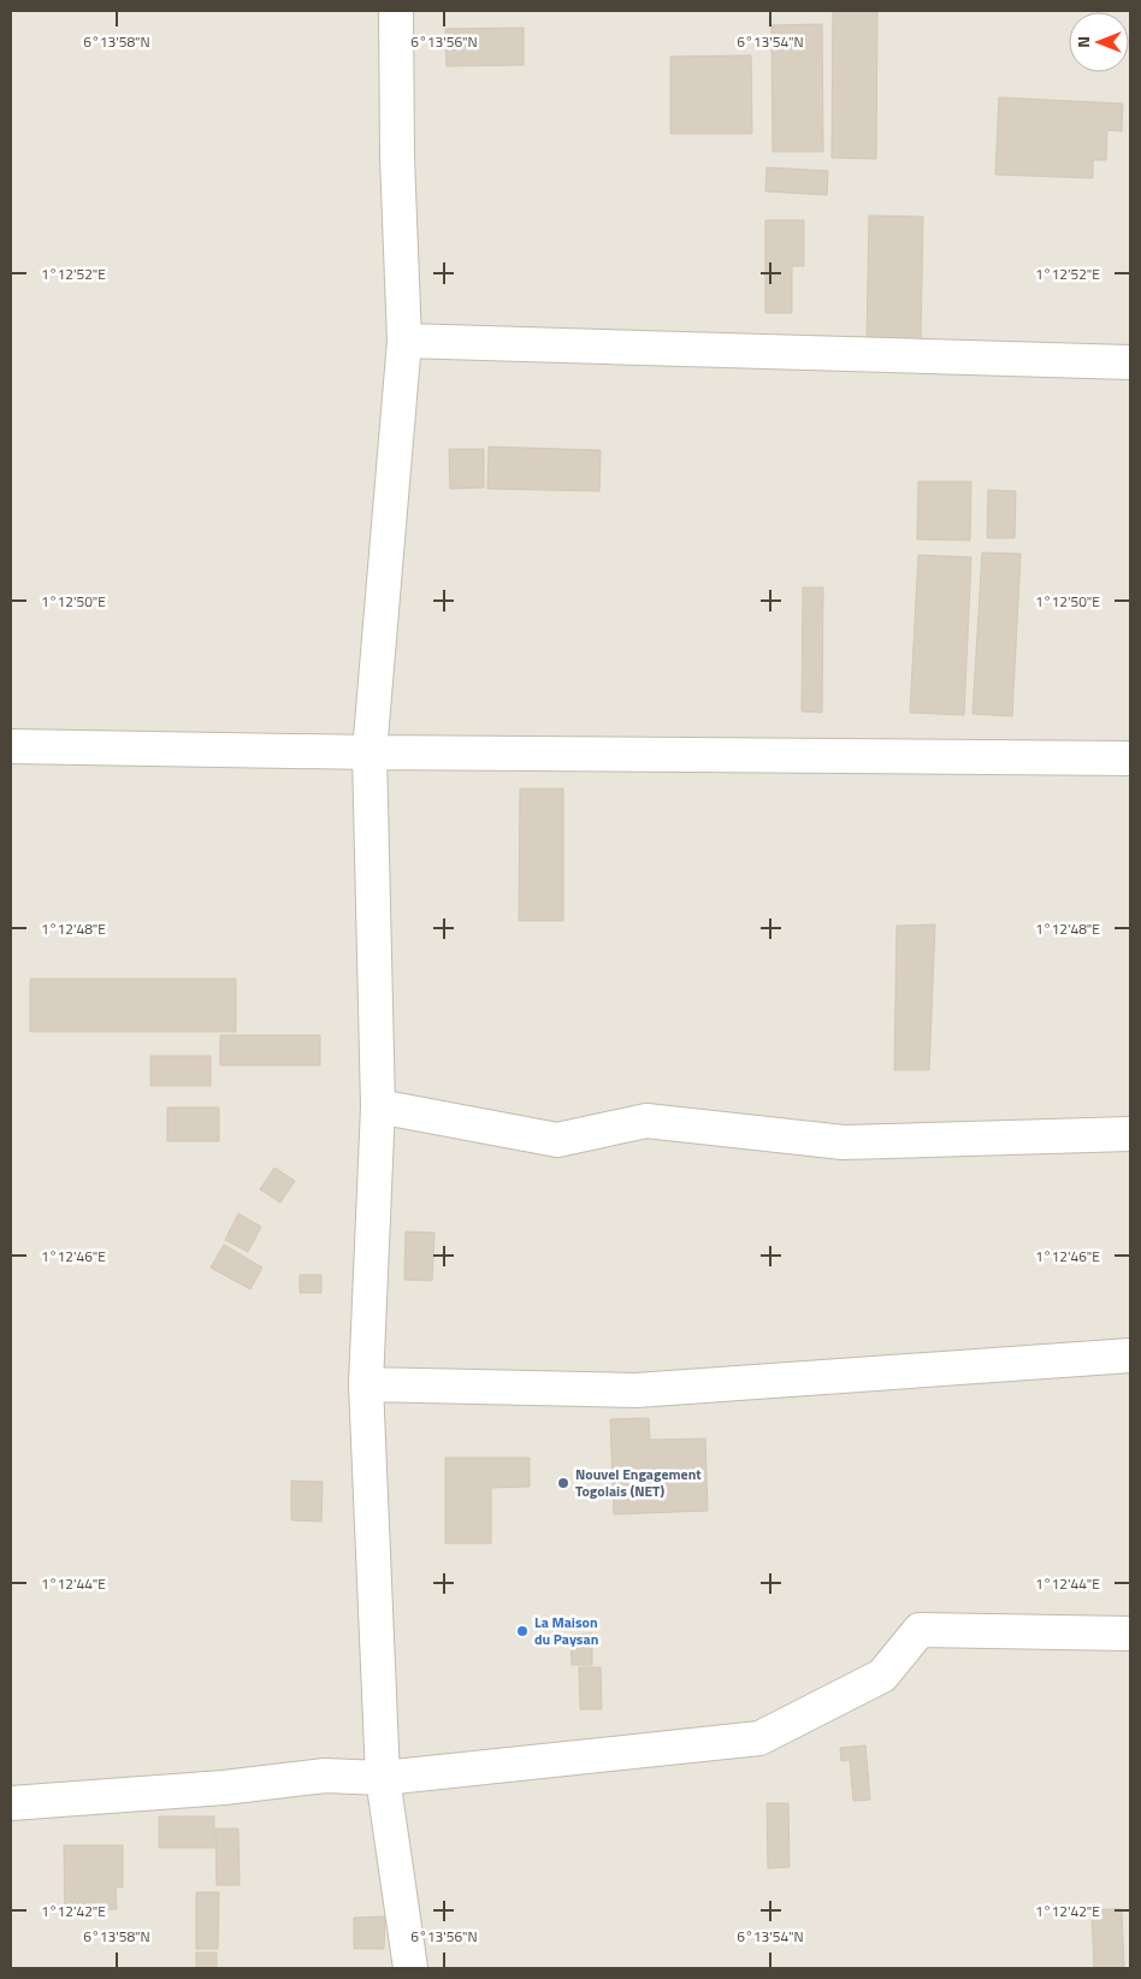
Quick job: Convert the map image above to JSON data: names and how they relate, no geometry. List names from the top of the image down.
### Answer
{
  "places": ["Nouvel Engagement Togolais (NET)", "La Maison du Paysan"],
  "north": "left",
  "coordinates": [
    "6°13'58\"N",
    "6°13'56\"N",
    "6°13'54\"N",
    "1°12'52\"E",
    "1°12'50\"E",
    "1°12'48\"E",
    "1°12'46\"E",
    "1°12'44\"E",
    "1°12'42\"E"
  ]
}
